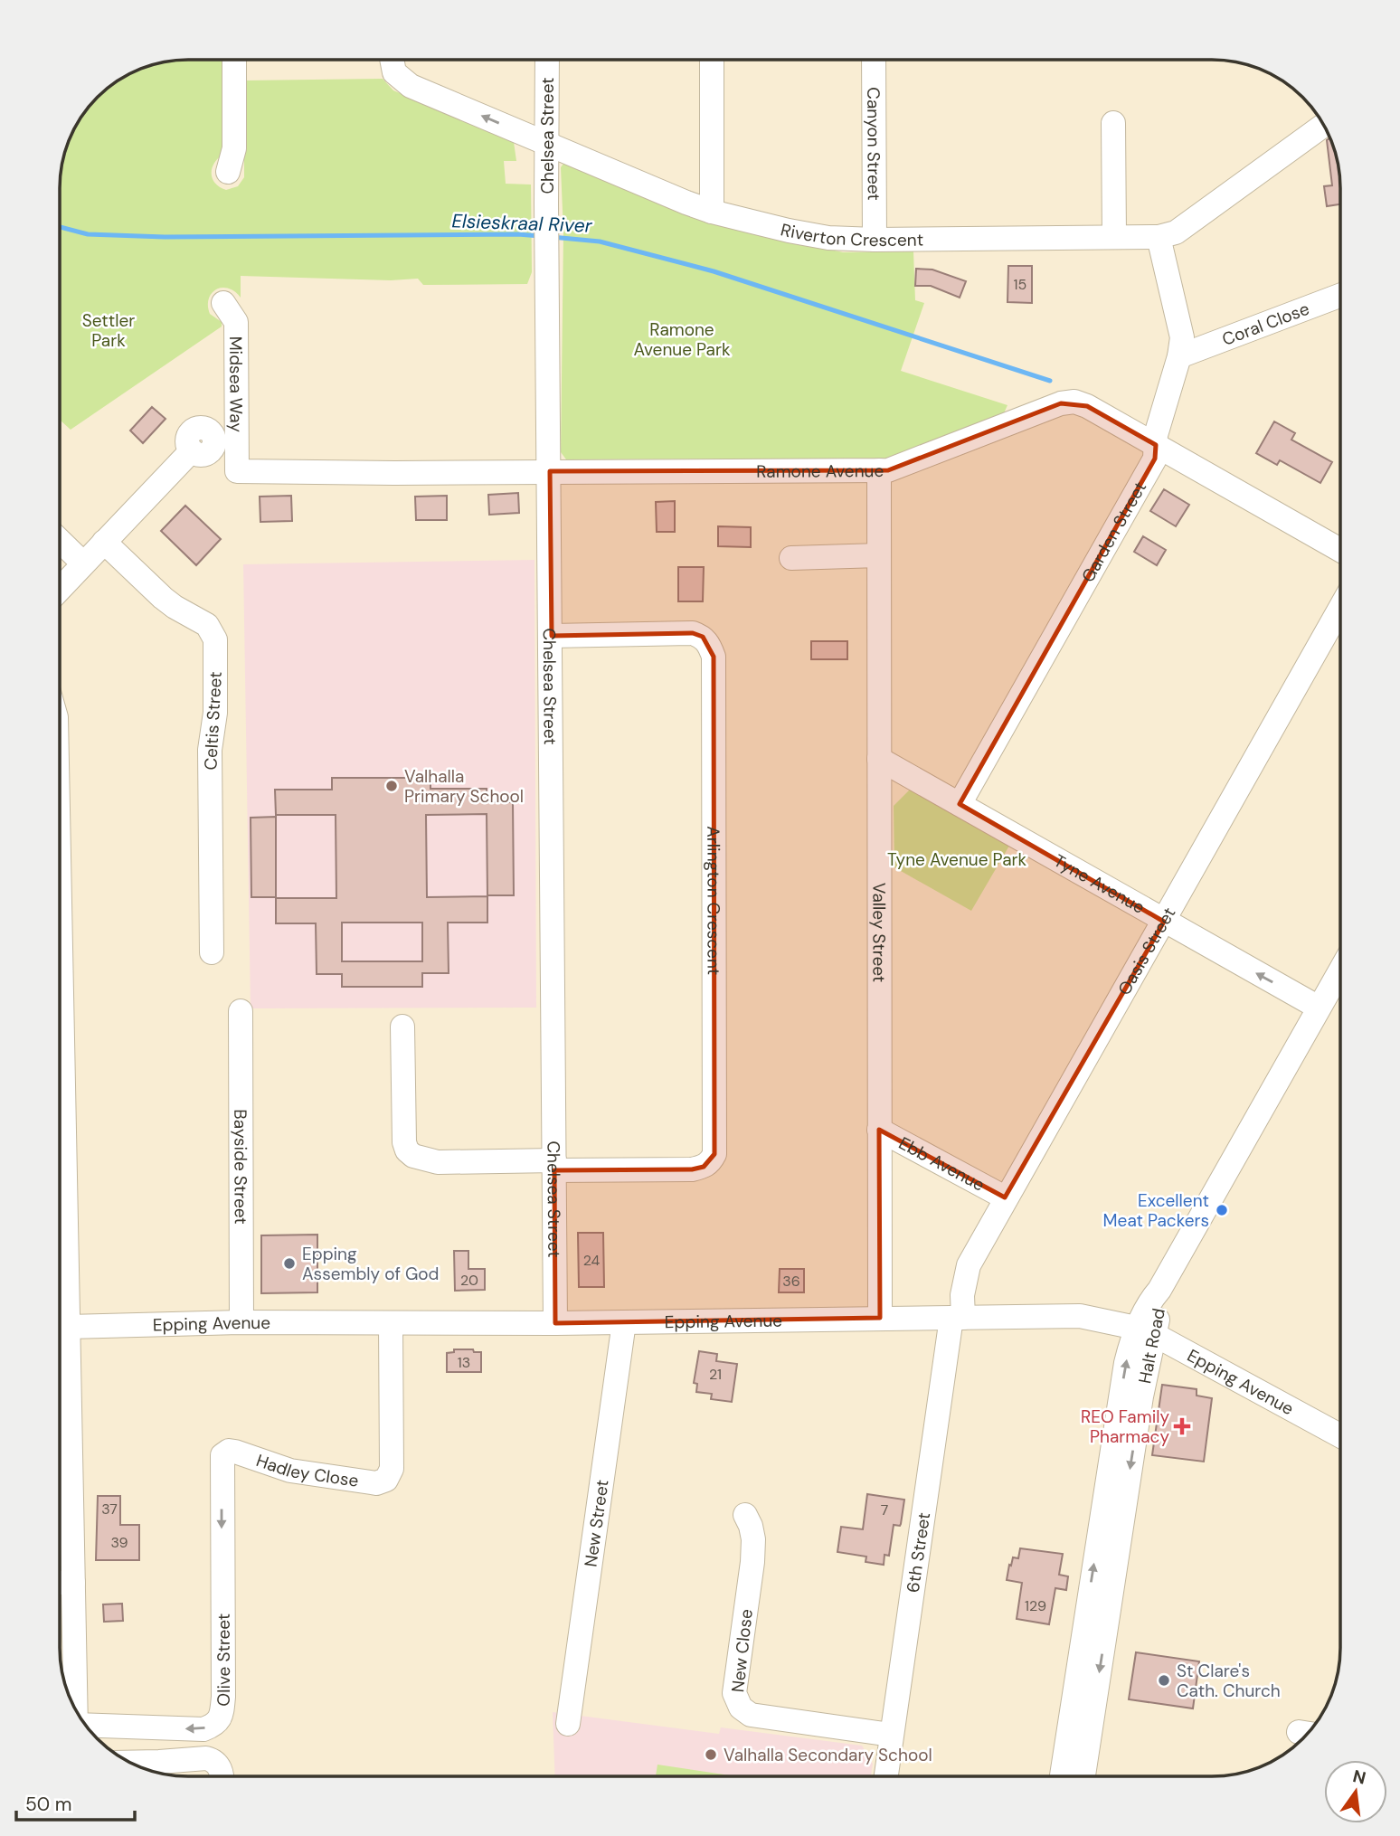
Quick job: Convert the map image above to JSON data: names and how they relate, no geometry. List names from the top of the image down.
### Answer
{
  "streets": {
    "street": [
      "Chelsea Street",
      "Canyon Street",
      "Riverton Crescent",
      "Coral Close",
      "Midsea Way",
      "Ramone Avenue",
      "Garden Street",
      "Celtis Street",
      "Tyne Avenue",
      "Arlington Crescent",
      "Valley Street",
      "Oasis Street",
      "Ebb Avenue",
      "Bayside Street",
      "Epping Avenue",
      "Halt Road",
      "Hadley Close",
      "New Street",
      "6th Street",
      "New Close",
      "Olive Street"
    ]
  },
  "crossings": [
    ["Chelsea Street", "Riverton Crescent"],
    ["Chelsea Street", "Ramone Avenue"],
    ["Chelsea Street", "Arlington Crescent"],
    ["Chelsea Street", "Epping Avenue"],
    ["Canyon Street", "Riverton Crescent"],
    ["Riverton Crescent", "Garden Street"],
    ["Coral Close", "Garden Street"],
    ["Midsea Way", "Ramone Avenue"],
    ["Ramone Avenue", "Garden Street"],
    ["Ramone Avenue", "Valley Street"],
    ["Garden Street", "Tyne Avenue"],
    ["Tyne Avenue", "Valley Street"],
    ["Tyne Avenue", "Oasis Street"],
    ["Tyne Avenue", "Halt Road"],
    ["Valley Street", "Ebb Avenue"],
    ["Valley Street", "Epping Avenue"],
    ["Oasis Street", "Ebb Avenue"],
    ["Oasis Street", "Epping Avenue"],
    ["Oasis Street", "6th Street"],
    ["Bayside Street", "Epping Avenue"],
    ["Epping Avenue", "Halt Road"],
    ["Epping Avenue", "Hadley Close"],
    ["Epping Avenue", "New Street"],
    ["Epping Avenue", "6th Street"],
    ["Hadley Close", "Olive Street"],
    ["6th Street", "New Close"]
  ],
  "one_way": ["Tyne Avenue"],
  "water": ["Elsieskraal River"],
  "parks": ["Settler Park", "Ramone Avenue Park", "Tyne Avenue Park"],
  "places": {
    "other": [
      "Valhalla Primary School",
      "Excellent Meat Packers",
      "Epping Assembly of God",
      "St Clare's Cath. Church",
      "Valhalla Secondary School"
    ],
    "health": ["REO Family Pharmacy"]
  },
  "house_numbers": [
    "15",
    "24",
    "20",
    "36",
    "13",
    "21",
    "37",
    "7",
    "39",
    "129"
  ],
  "scale_bar": "50 m",
  "north": "top"
}
